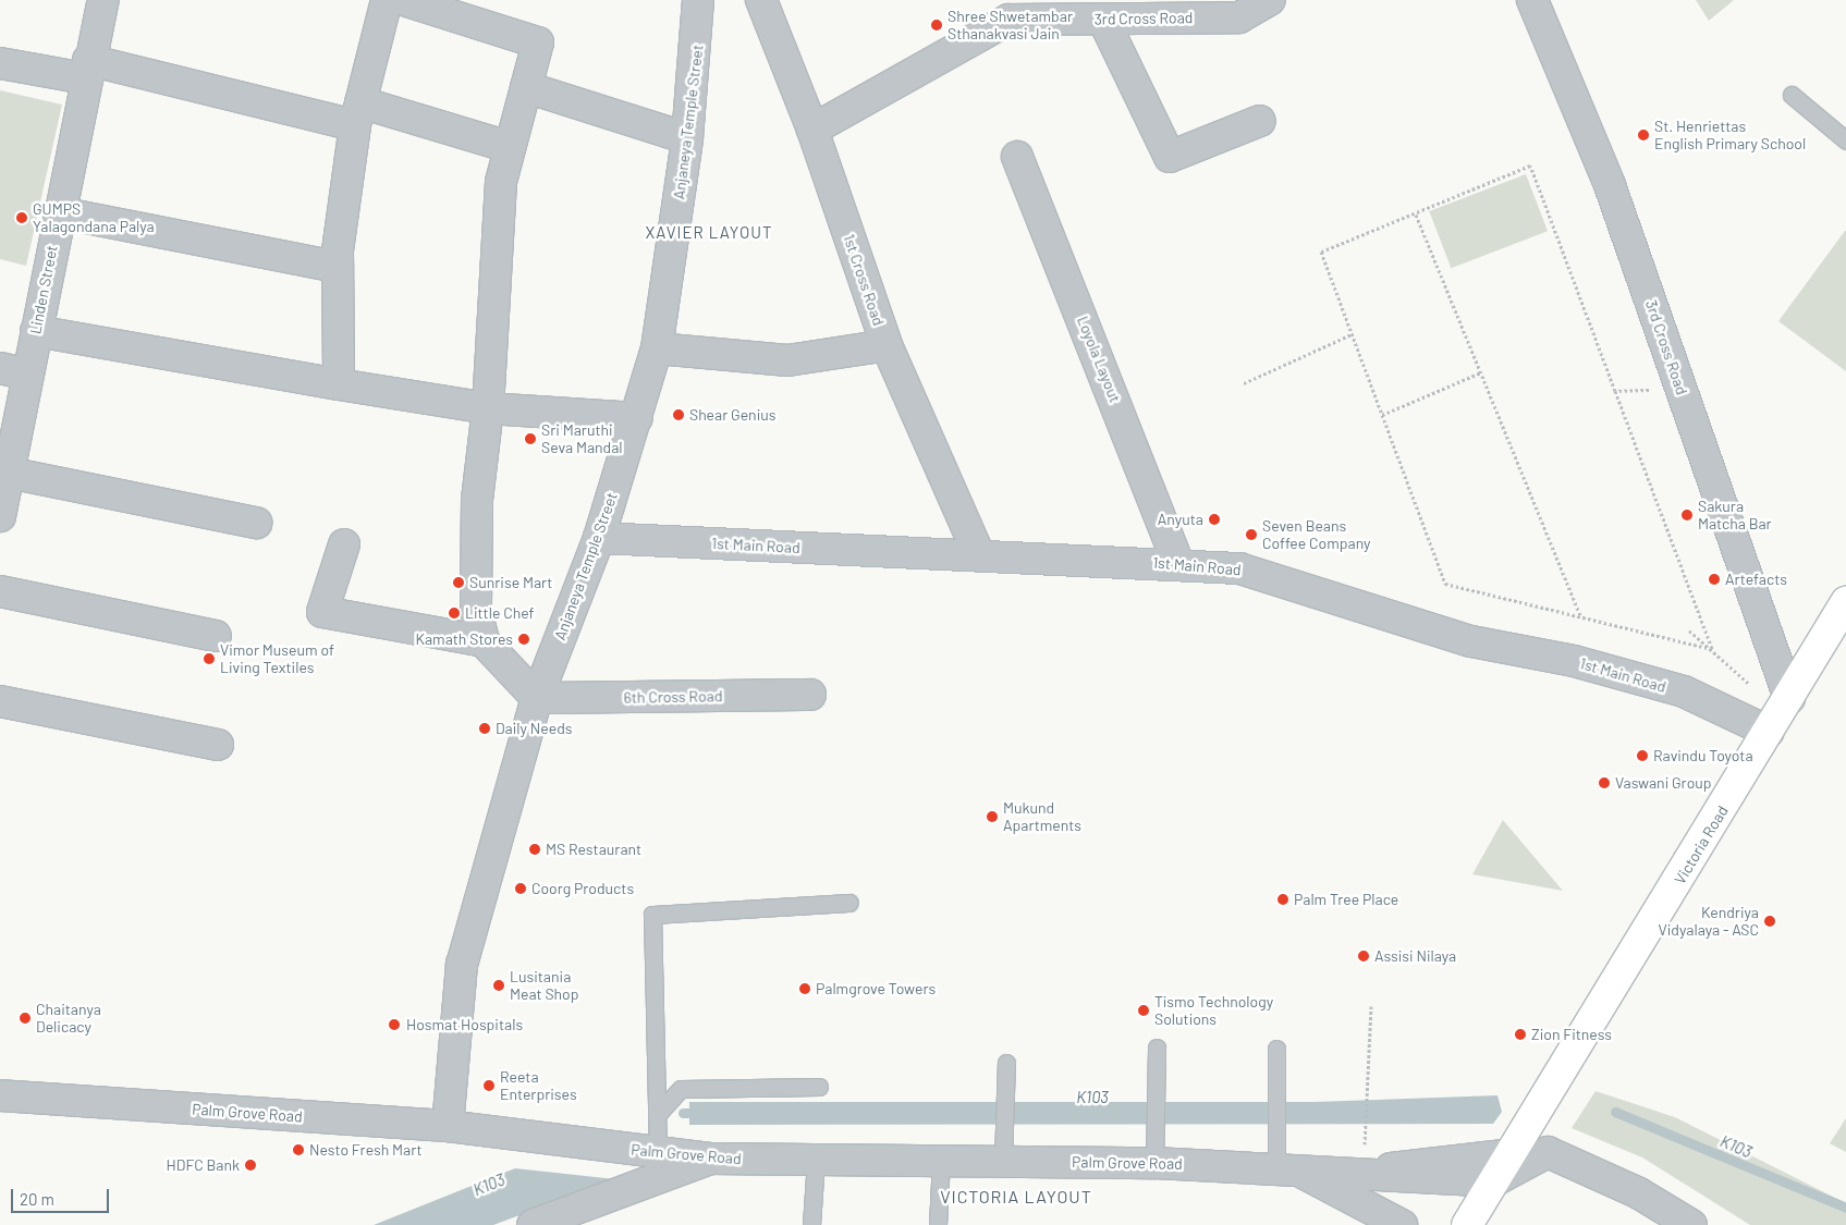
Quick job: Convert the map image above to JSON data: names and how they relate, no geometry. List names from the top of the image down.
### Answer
{
  "streets": {
    "main road": ["Victoria Road"],
    "street": [
      "3rd Cross Road",
      "Anjaneya Temple Street",
      "1st Cross Road",
      "Linden Street",
      "Loyola Layout",
      "1st Main Road",
      "6th Cross Road",
      "Palm Grove Road"
    ]
  },
  "crossings": [
    ["3rd Cross Road", "1st Cross Road"],
    ["3rd Cross Road", "1st Main Road"],
    ["3rd Cross Road", "Victoria Road"],
    ["Anjaneya Temple Street", "1st Main Road"],
    ["Anjaneya Temple Street", "6th Cross Road"],
    ["Anjaneya Temple Street", "Palm Grove Road"],
    ["1st Cross Road", "1st Main Road"],
    ["Loyola Layout", "1st Main Road"],
    ["1st Main Road", "Victoria Road"],
    ["Victoria Road", "Palm Grove Road"]
  ],
  "districts": ["XAVIER LAYOUT", "VICTORIA LAYOUT"],
  "water": ["K103"],
  "places": [
    "Shree Shwetambar Sthanakvasi Jain",
    "St. Henriettas English Primary School",
    "GUMPS Yalagondana Palya",
    "Shear Genius",
    "Sri Maruthi Seva Mandal",
    "Sakura Matcha Bar",
    "Anyuta",
    "Seven Beans Coffee Company",
    "Artefacts",
    "Sunrise Mart",
    "Little Chef",
    "Kamath Stores",
    "Vimor Museum of Living Textiles",
    "Daily Needs",
    "Ravindu Toyota",
    "Vaswani Group",
    "Mukund Apartments",
    "MS Restaurant",
    "Coorg Products",
    "Palm Tree Place",
    "Kendriya Vidyalaya - ASC",
    "Assisi Nilaya",
    "Lusitania Meat Shop",
    "Palmgrove Towers",
    "Tismo Technology Solutions",
    "Chaitanya Delicacy",
    "Hosmat Hospitals",
    "Zion Fitness",
    "Reeta Enterprises",
    "Nesto Fresh Mart",
    "HDFC Bank"
  ],
  "scale_bar": "20 m"
}
